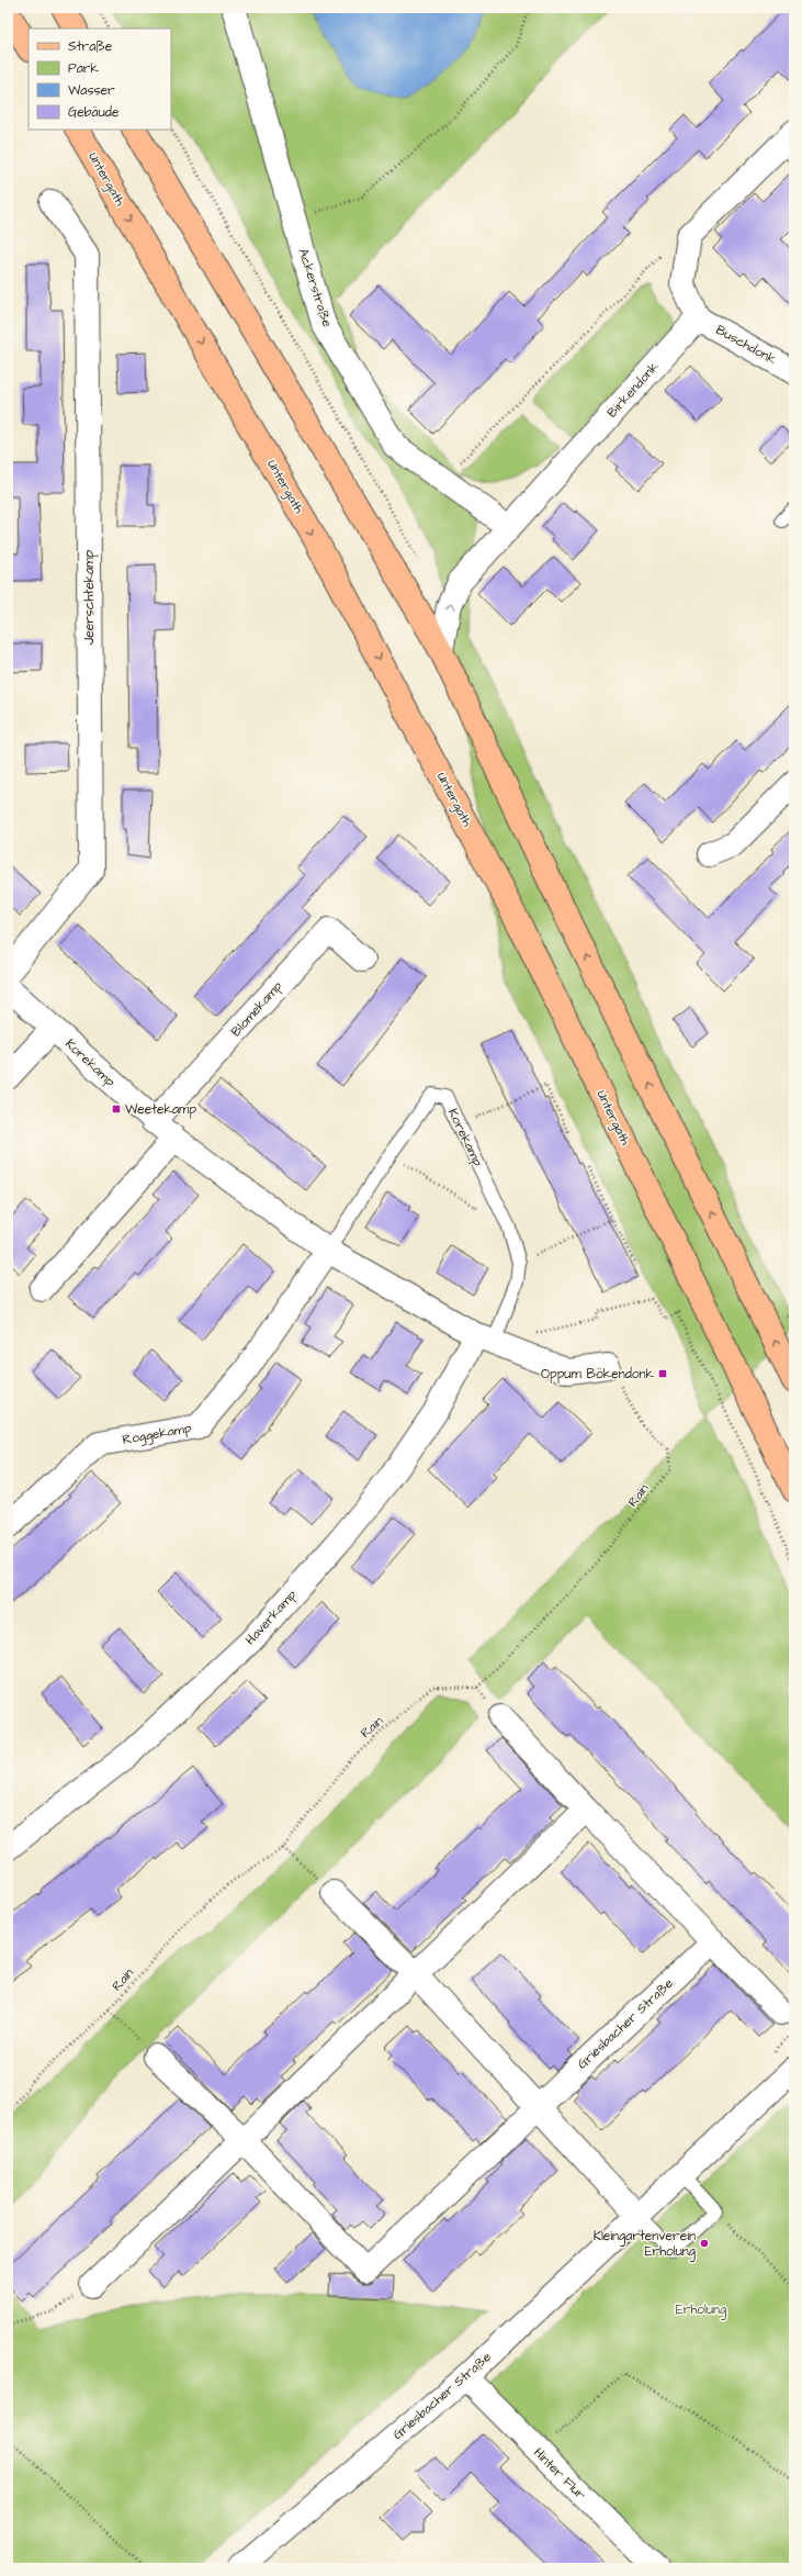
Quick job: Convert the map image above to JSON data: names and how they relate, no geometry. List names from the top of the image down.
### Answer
{
  "streets": {
    "main road": ["Untergath"],
    "street": [
      "Ackerstraße",
      "Buschdonk",
      "Birkendonk",
      "Jeerschtekamp",
      "Blomekamp",
      "Korekamp",
      "Roggekamp",
      "Haverkamp",
      "Griesbacher Straße",
      "Hinter Flur"
    ],
    "path": ["Rain"]
  },
  "crossings": [
    ["Ackerstraße", "Birkendonk"],
    ["Buschdonk", "Birkendonk"],
    ["Blomekamp", "Korekamp"],
    ["Korekamp", "Roggekamp"],
    ["Korekamp", "Rain"],
    ["Korekamp", "Haverkamp"],
    ["Griesbacher Straße", "Hinter Flur"]
  ],
  "parks": ["Erholung"],
  "places": {
    "transit": ["Weetekamp", "Oppum Bökendonk"],
    "other": ["Kleingartenverein Erholung"]
  },
  "legend": [
    "Straße",
    "Park",
    "Wasser",
    "Gebäude"
  ]
}
